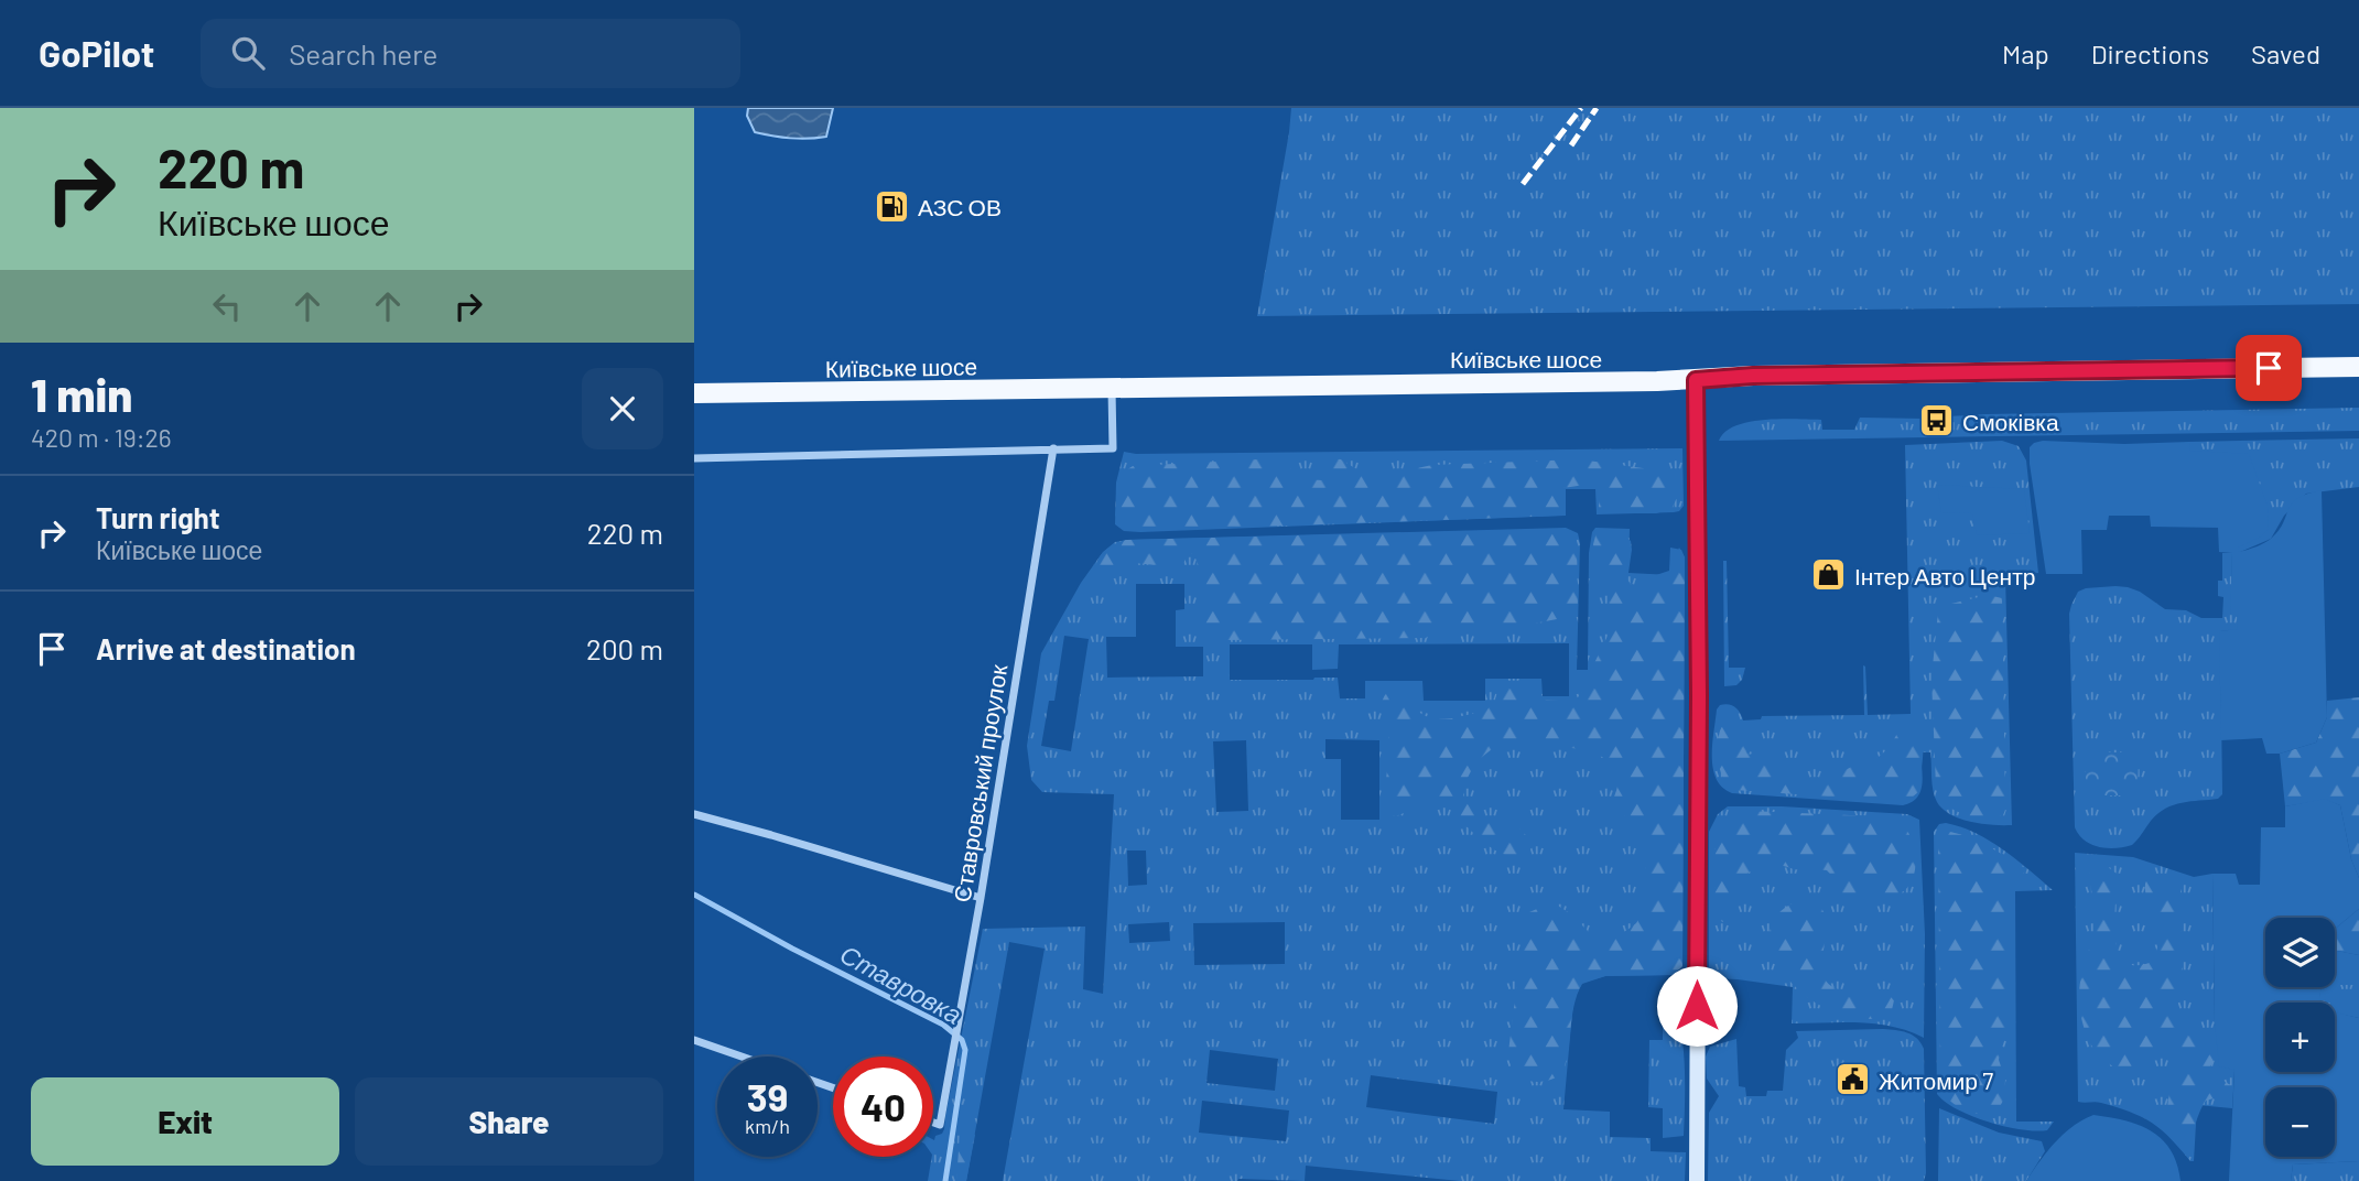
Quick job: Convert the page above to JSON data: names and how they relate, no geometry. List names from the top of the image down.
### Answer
{
  "streets": {
    "main road": ["Київське шосе"],
    "street": ["Ставровський проулок"]
  },
  "water": ["Ставровка"],
  "places": {
    "fuel station": ["АЗС ОВ"],
    "bus stop": ["Смоківка"],
    "shop": ["Інтер Авто Центр"],
    "public building": ["Житомир 7"]
  },
  "page": {
    "header": "GoPilot",
    "search": "Search here",
    "nav": ["Map", "Directions", "Saved"],
    "turn": ["220 m", "Київське шосе"],
    "heading": ["1 min", "420 m · 19:26"],
    "list": [
      {
        "name": "Turn right",
        "note": "Київське шосе",
        "value": "220 m"
      },
      {
        "name": "Arrive at destination",
        "value": "200 m"
      }
    ],
    "map_buttons": ["+", "−"],
    "speed": "39 km/h",
    "limit": "40",
    "buttons": ["Exit", "Share"]
  }
}
